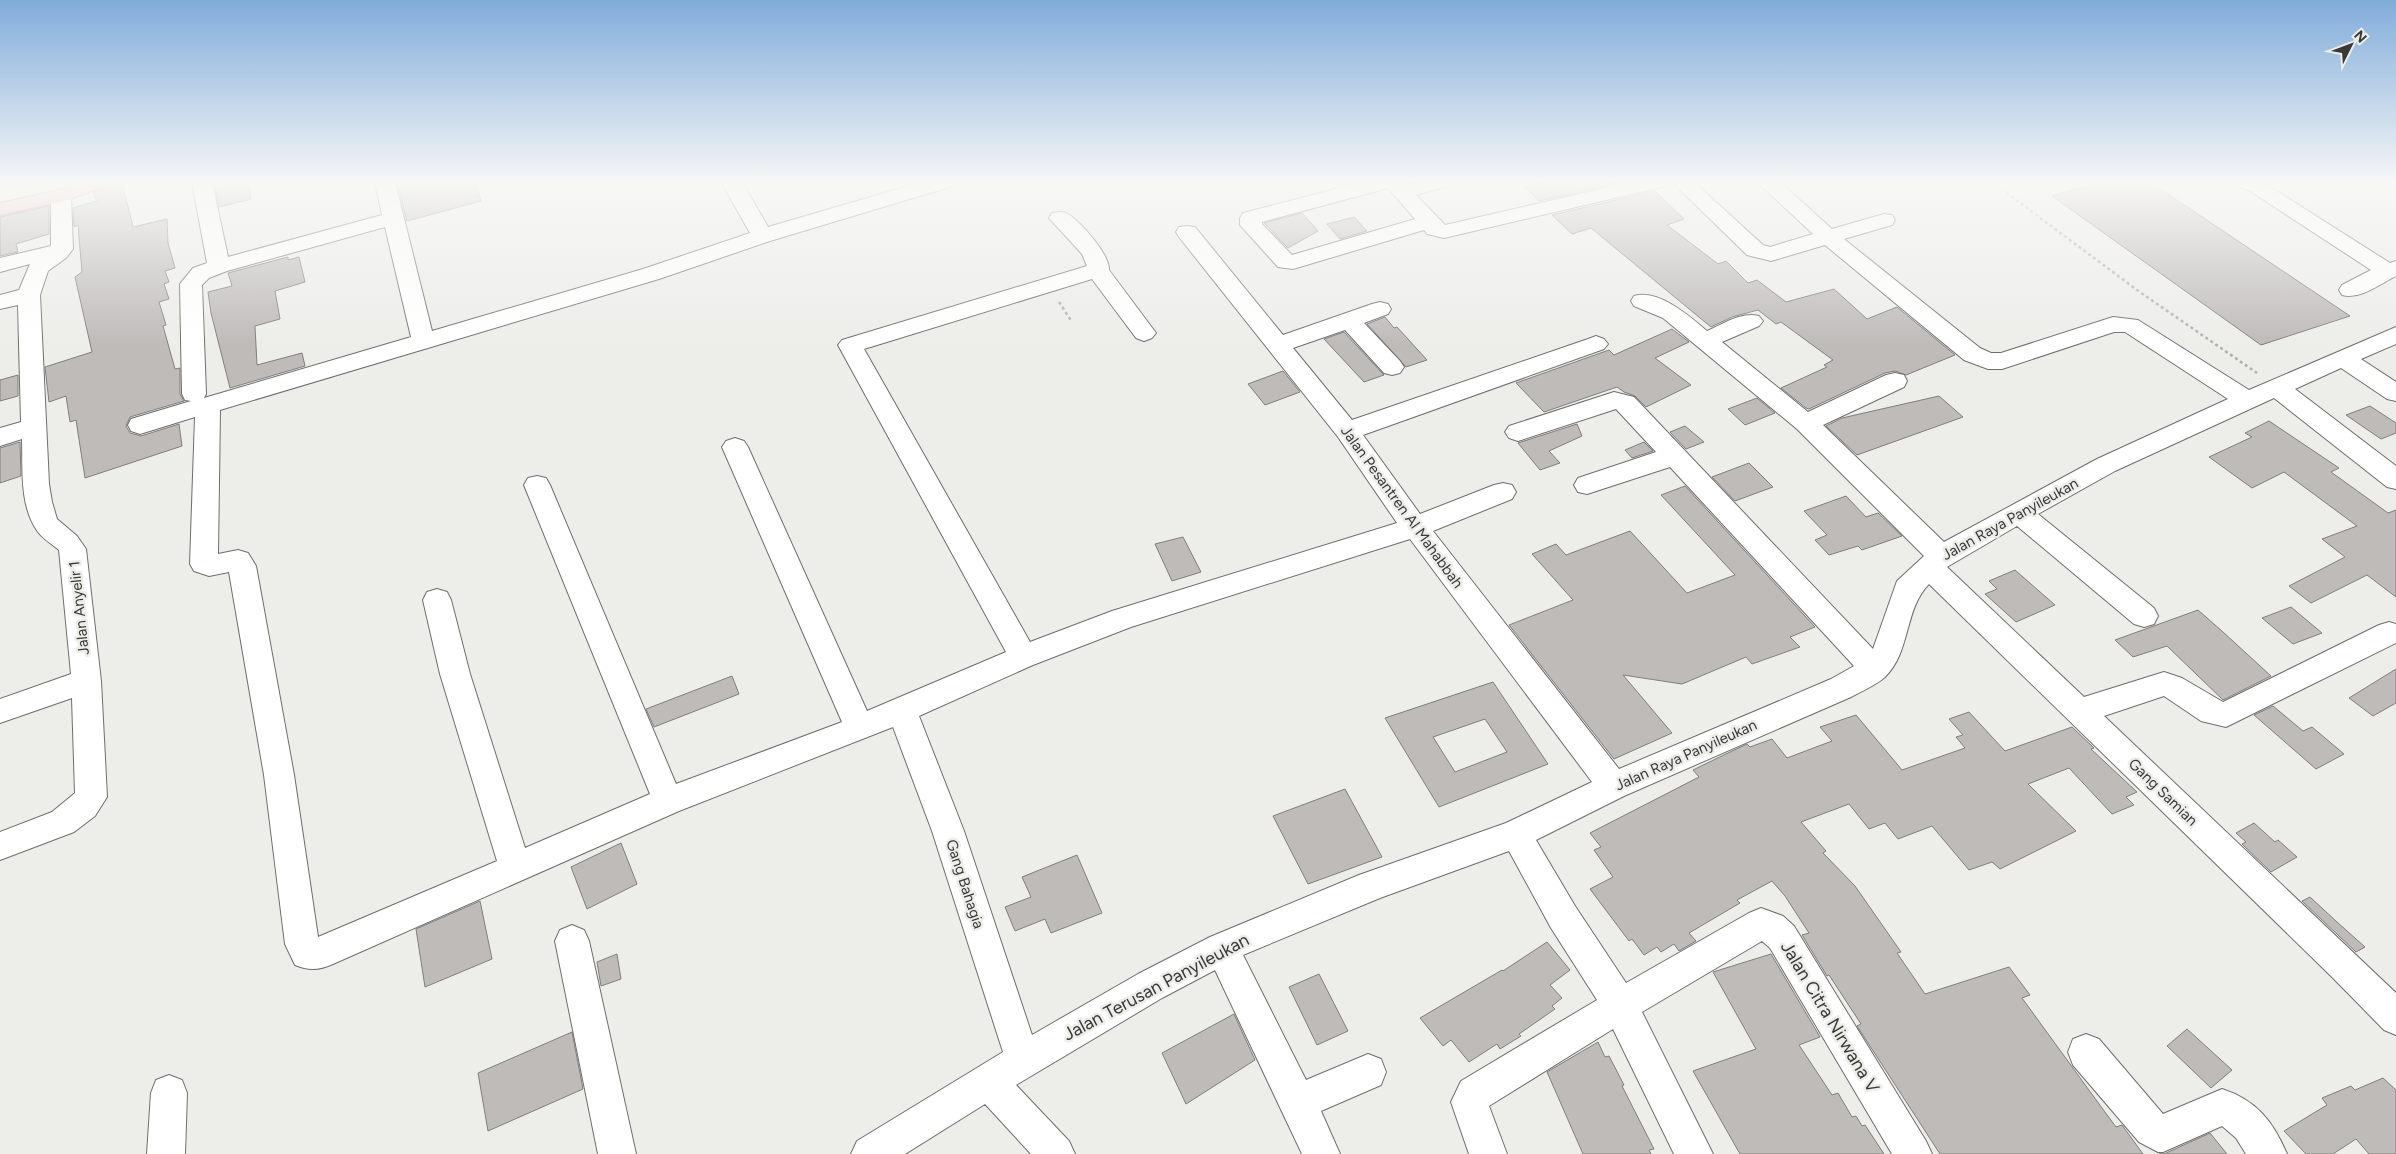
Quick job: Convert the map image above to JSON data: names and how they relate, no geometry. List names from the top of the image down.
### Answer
{
  "streets": {
    "street": [
      "Jalan Pesantren Al Mahabbah",
      "Jalan Raya Panyileukan",
      "Jalan Anyelir 1",
      "Gang Samian",
      "Gang Bahagia",
      "Jalan Terusan Panyileukan",
      "Jalan Citra Nirwana V"
    ]
  },
  "crossings": [
    ["Jalan Pesantren Al Mahabbah", "Jalan Raya Panyileukan"],
    ["Jalan Raya Panyileukan", "Gang Samian"],
    ["Jalan Raya Panyileukan", "Jalan Terusan Panyileukan"],
    ["Gang Bahagia", "Jalan Terusan Panyileukan"]
  ],
  "north": "top right"
}
